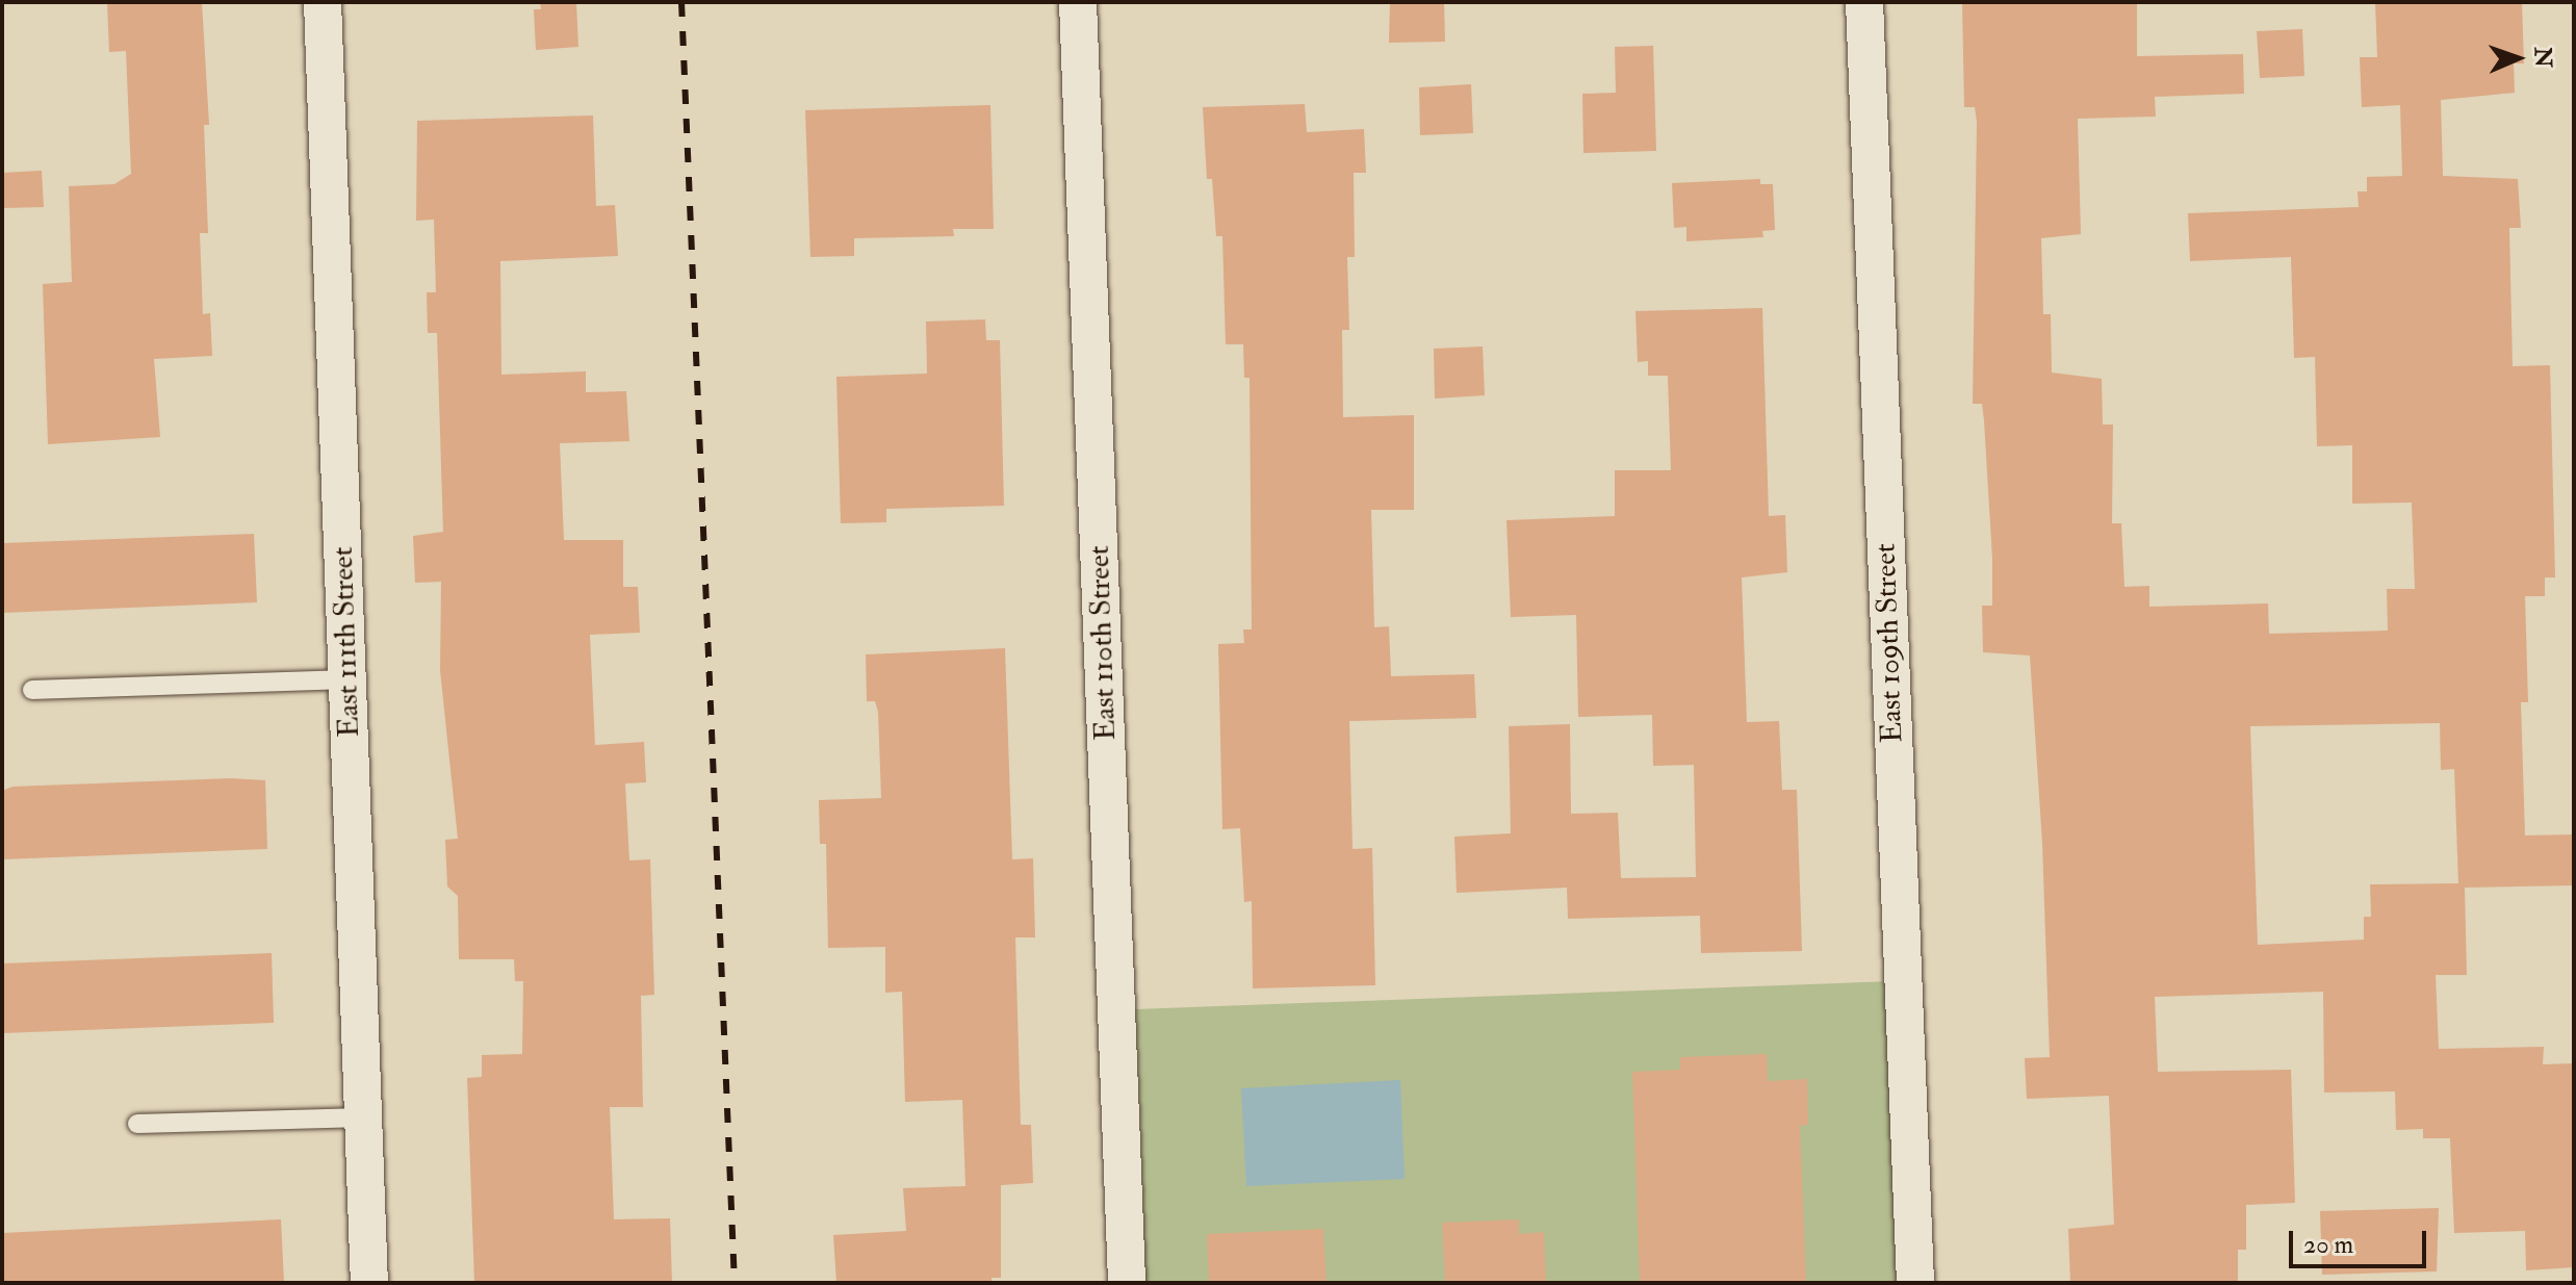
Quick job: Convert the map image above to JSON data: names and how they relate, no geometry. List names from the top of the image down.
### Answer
{
  "streets": {
    "street": ["East 111th Street", "East 110th Street", "East 109th Street"]
  },
  "scale_bar": "20 m",
  "north": "right"
}
